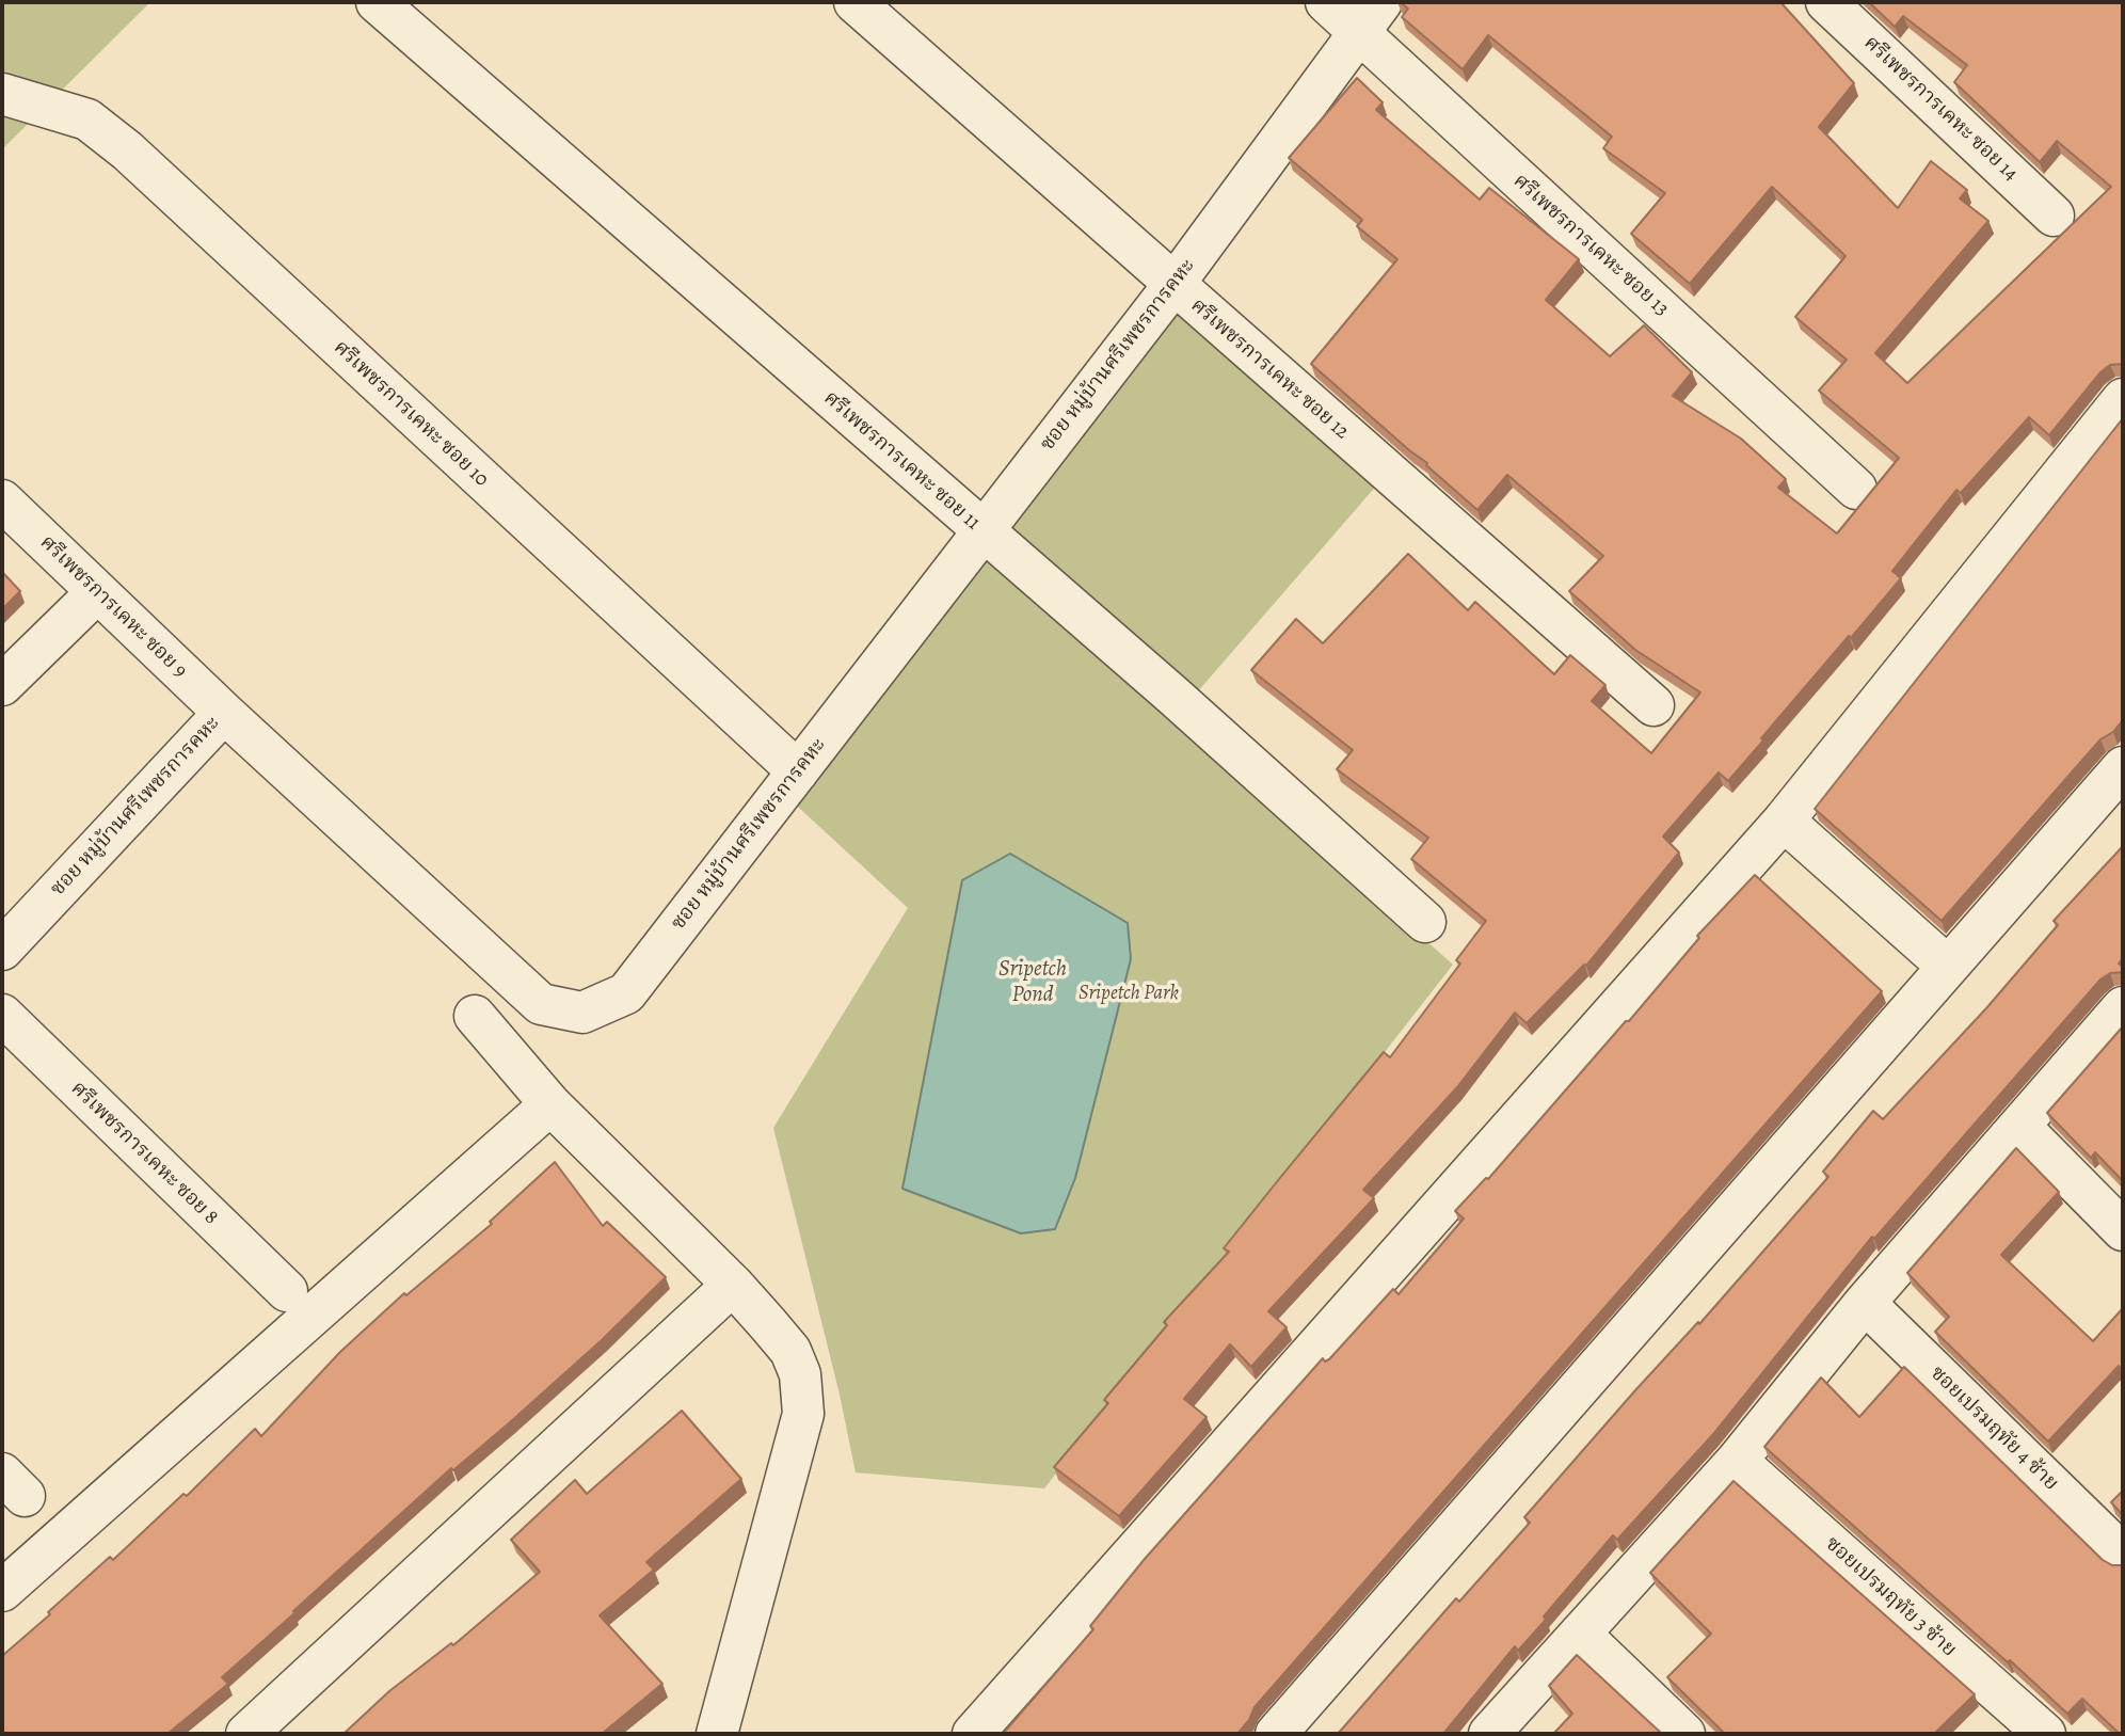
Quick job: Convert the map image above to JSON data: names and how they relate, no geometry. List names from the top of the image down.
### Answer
{
  "streets": {
    "street": [
      "ศรีเพชรการเคหะ ซอย 14",
      "ศรีเพชรการเคหะ ซอย 13",
      "ซอย หมู่บ้านศรีเพชรการคหะ",
      "ศรีเพชรการเคหะ ซอย 12",
      "ศรีเพชรการเคหะ ซอย 10",
      "ศรีเพชรการเคหะ ซอย 11",
      "ศรีเพชรการเคหะ ซอย 9",
      "ศรีเพชรการเคหะ ซอย 8",
      "ซอยเปรมฤทัย 4 ซ้าย",
      "ซอยเปรมฤทัย 3 ซ้าย"
    ]
  },
  "crossings": [
    ["ศรีเพชรการเคหะ ซอย 13", "ซอย หมู่บ้านศรีเพชรการคหะ"],
    ["ซอย หมู่บ้านศรีเพชรการคหะ", "ศรีเพชรการเคหะ ซอย 12"],
    ["ซอย หมู่บ้านศรีเพชรการคหะ", "ศรีเพชรการเคหะ ซอย 10"],
    ["ซอย หมู่บ้านศรีเพชรการคหะ", "ศรีเพชรการเคหะ ซอย 11"],
    ["ซอย หมู่บ้านศรีเพชรการคหะ", "ศรีเพชรการเคหะ ซอย 9"]
  ],
  "water": ["Sripetch Pond"],
  "parks": ["Sripetch Park"]
}
